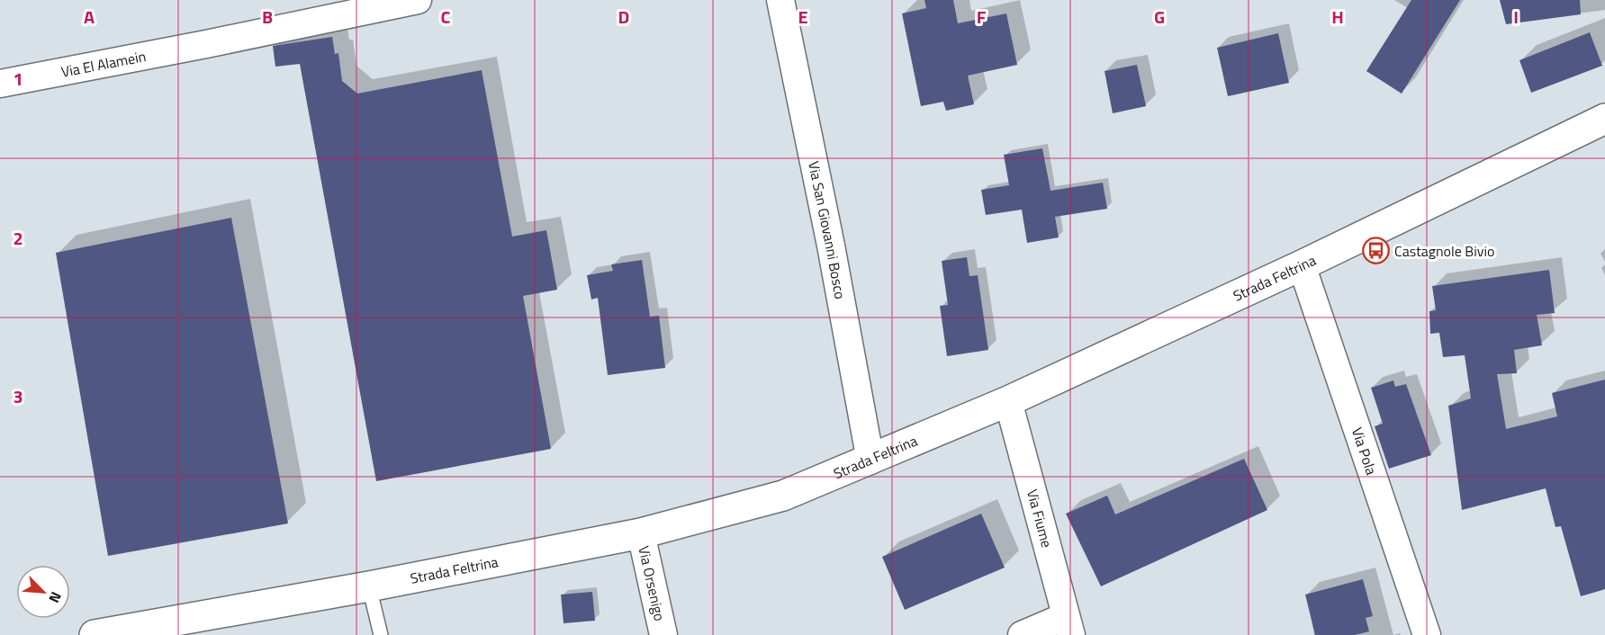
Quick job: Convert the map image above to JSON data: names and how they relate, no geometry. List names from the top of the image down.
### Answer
{
  "streets": {
    "main road": ["Strada Feltrina"],
    "street": [
      "Via El Alamein",
      "Via San Giovanni Bosco",
      "Via Pola",
      "Via Fiume",
      "Via Orsenigo"
    ]
  },
  "crossings": [
    ["Via San Giovanni Bosco", "Strada Feltrina"],
    ["Strada Feltrina", "Via Pola"],
    ["Strada Feltrina", "Via Fiume"],
    ["Strada Feltrina", "Via Orsenigo"]
  ],
  "places": {
    "bus stop": ["Castagnole Bivio"]
  },
  "north": "bottom right",
  "grid": {
    "columns": [
      "A",
      "B",
      "C",
      "D",
      "E",
      "F",
      "G",
      "H",
      "I"
    ],
    "rows": ["1", "2", "3"]
  }
}
